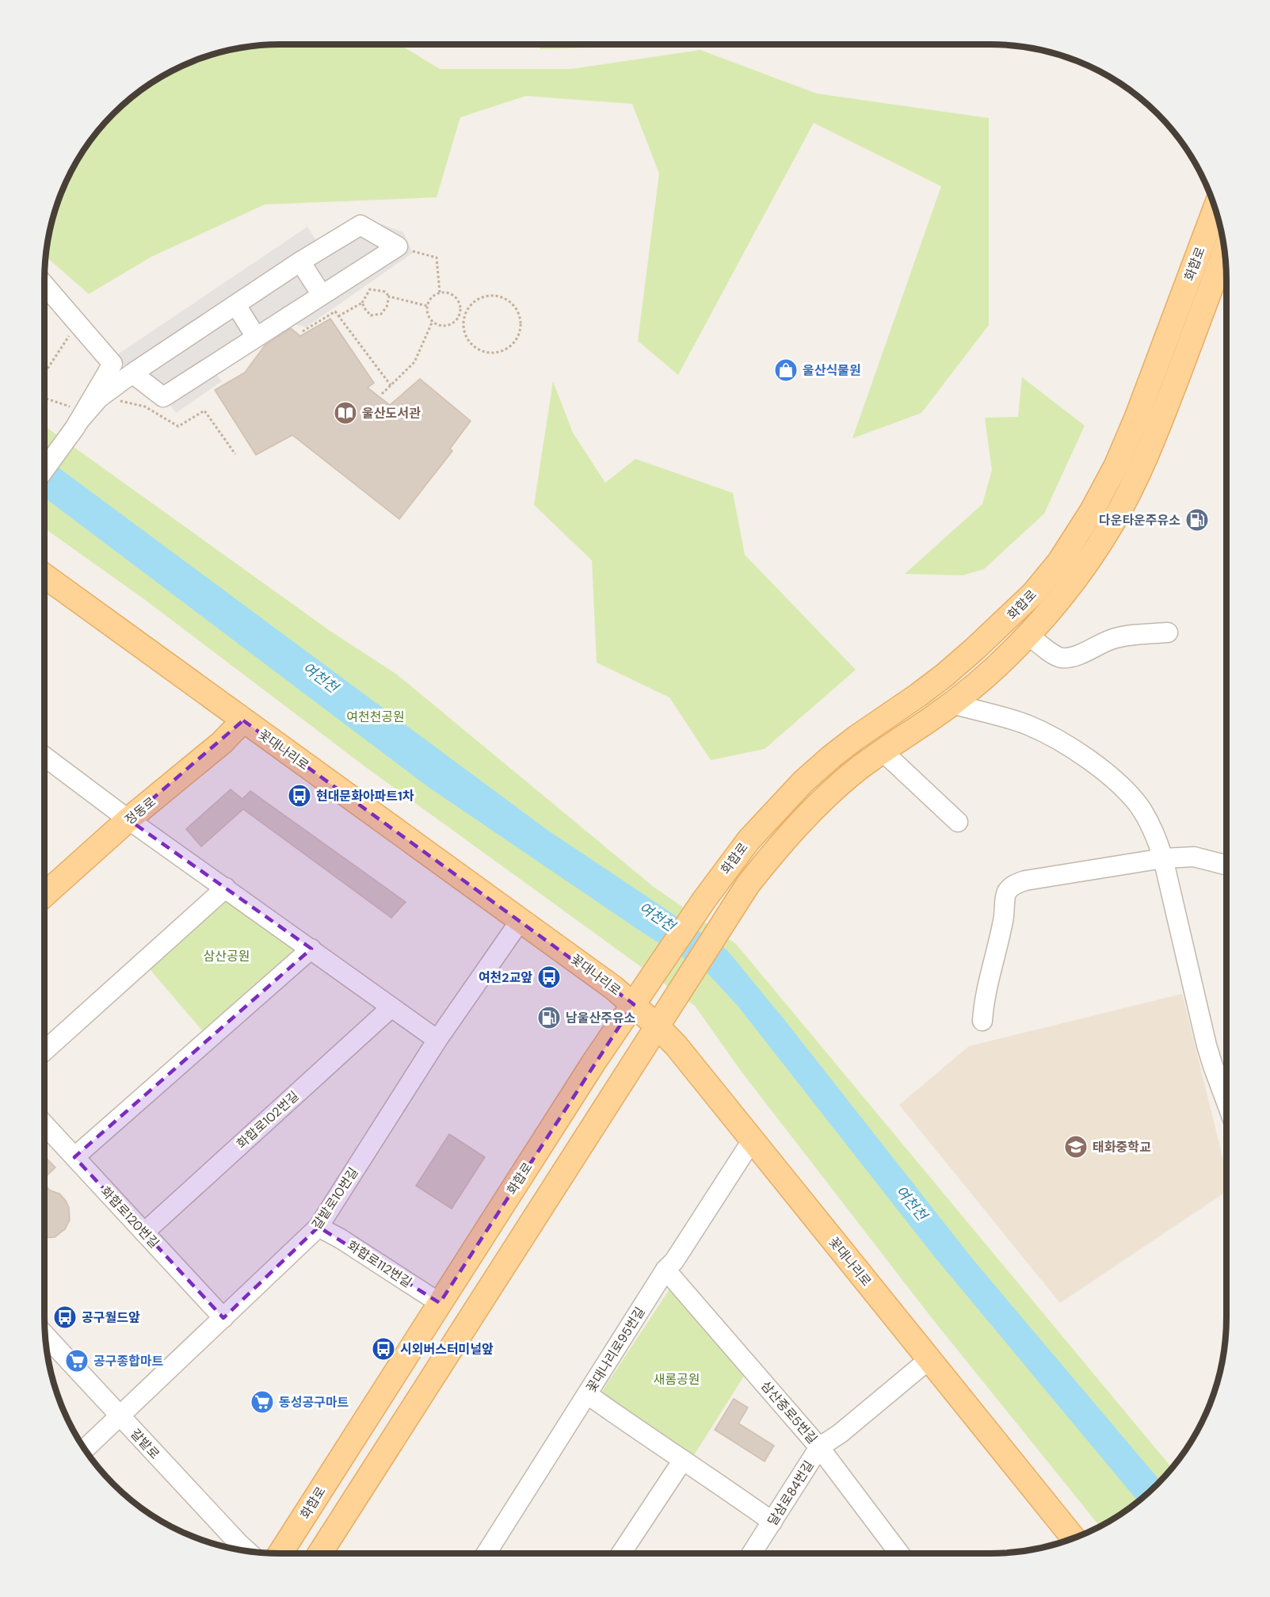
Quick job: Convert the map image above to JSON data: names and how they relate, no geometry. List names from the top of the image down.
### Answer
{
  "streets": {
    "main road": ["화합로", "꽃대나리로", "정동로"],
    "street": [
      "화합로102번길",
      "갈밭로10번길",
      "화합로120번길",
      "화합로112번길",
      "꽃대나리로95번길",
      "삼산중로5번길",
      "갈밭로",
      "달삼로84번길"
    ]
  },
  "crossings": [
    ["화합로", "꽃대나리로"],
    ["화합로", "화합로112번길"],
    ["꽃대나리로", "정동로"],
    ["꽃대나리로", "갈밭로10번길"],
    ["꽃대나리로", "꽃대나리로95번길"],
    ["꽃대나리로", "달삼로84번길"],
    ["화합로102번길", "화합로120번길"],
    ["갈밭로10번길", "화합로120번길"],
    ["갈밭로10번길", "화합로112번길"],
    ["갈밭로10번길", "갈밭로"],
    ["꽃대나리로95번길", "삼산중로5번길"],
    ["삼산중로5번길", "달삼로84번길"]
  ],
  "water": ["여천천"],
  "parks": ["여천천공원", "삼산공원", "새롬공원"],
  "places": {
    "shop": ["울산식물원"],
    "library": ["울산도서관"],
    "fuel station": ["다운타운주유소", "남울산주유소"],
    "bus stop": [
      "현대문화아파트1차",
      "여천2교앞",
      "공구월드앞",
      "시외버스터미널앞"
    ],
    "school or university": ["태화중학교"],
    "supermarket": ["공구종합마트", "동성공구마트"]
  }
}
